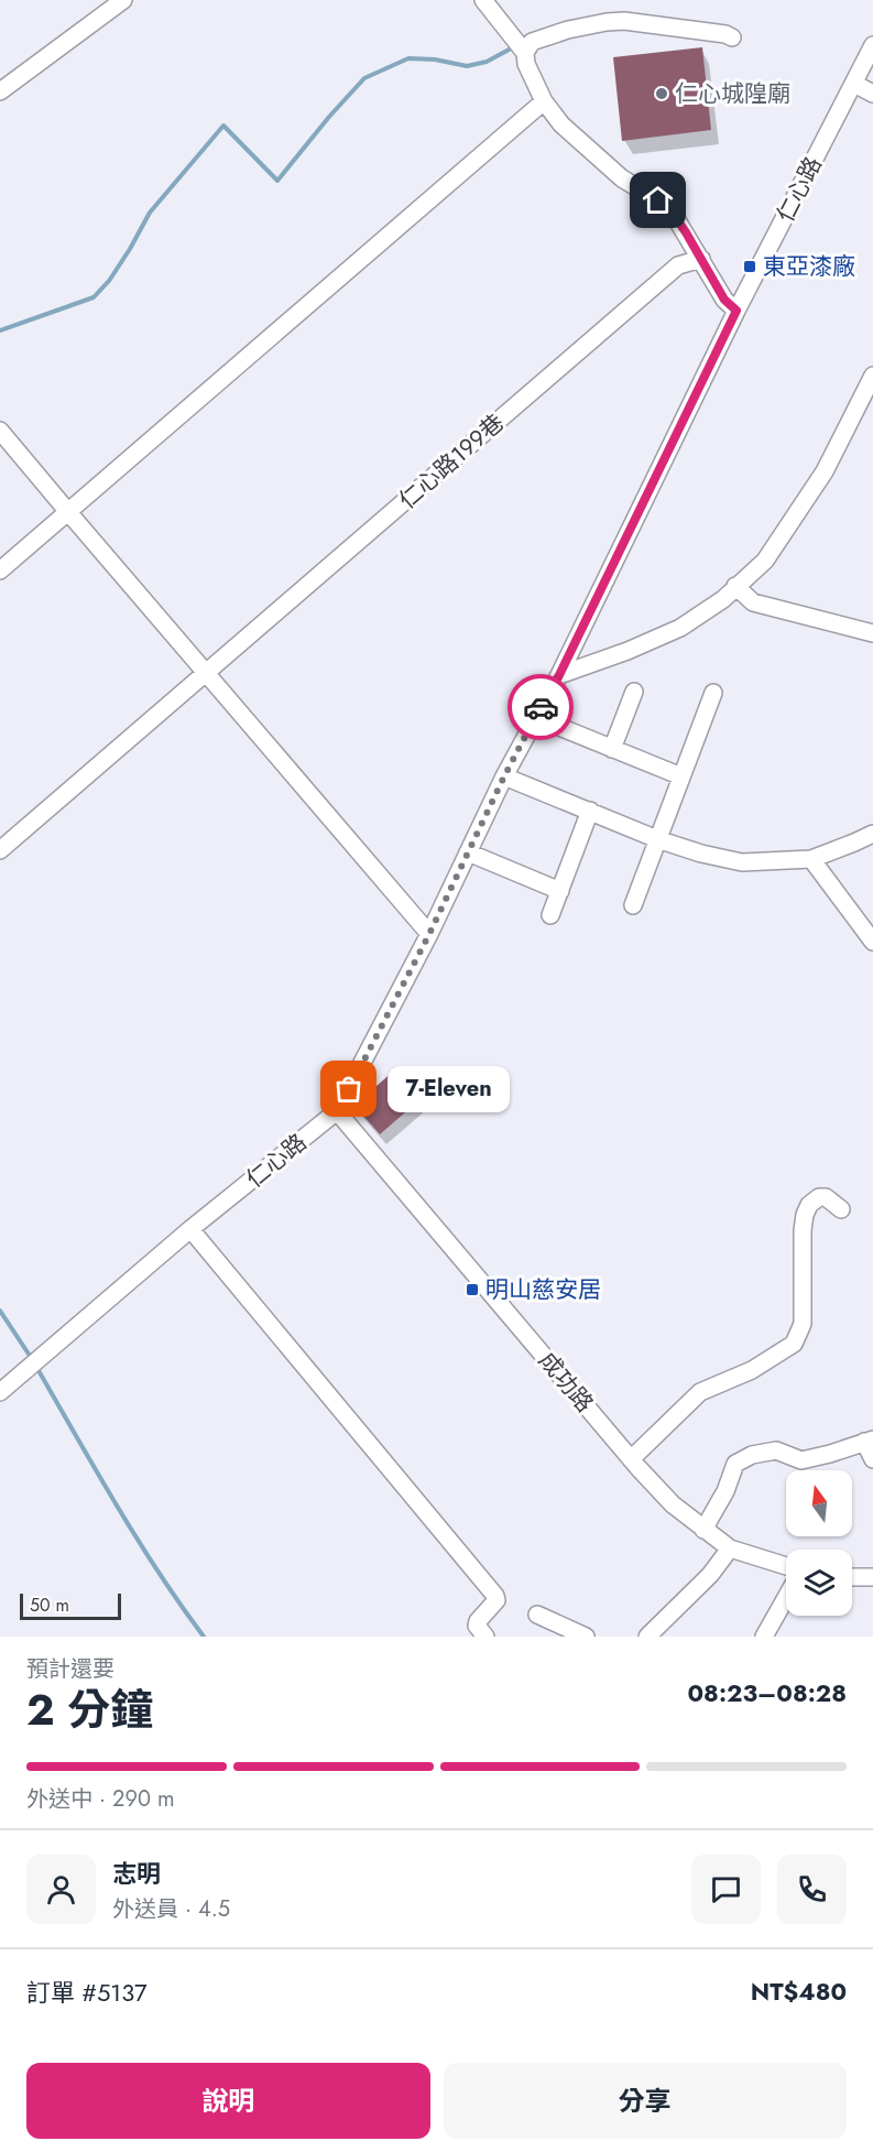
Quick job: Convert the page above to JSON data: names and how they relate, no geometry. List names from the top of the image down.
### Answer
{
  "streets": {
    "street": ["仁心路", "仁心路199巷", "成功路"]
  },
  "crossings": [
    ["仁心路", "成功路"]
  ],
  "places": {
    "other": ["仁心城隍廟", "7-Eleven"],
    "transit": ["東亞漆廠", "明山慈安居"]
  },
  "scale_bar": "50 m",
  "north": "top",
  "page": {
    "bubble": "7-Eleven",
    "scale": "50 m",
    "heading": ["2 分鐘", "預計還要", "08:23–08:28"],
    "panel": [
      "志明",
      "外送員 · 4.5",
      "訂單 #5137",
      "NT$480"
    ],
    "bar": "外送中 · 290 m",
    "buttons": ["說明", "分享"]
  }
}
